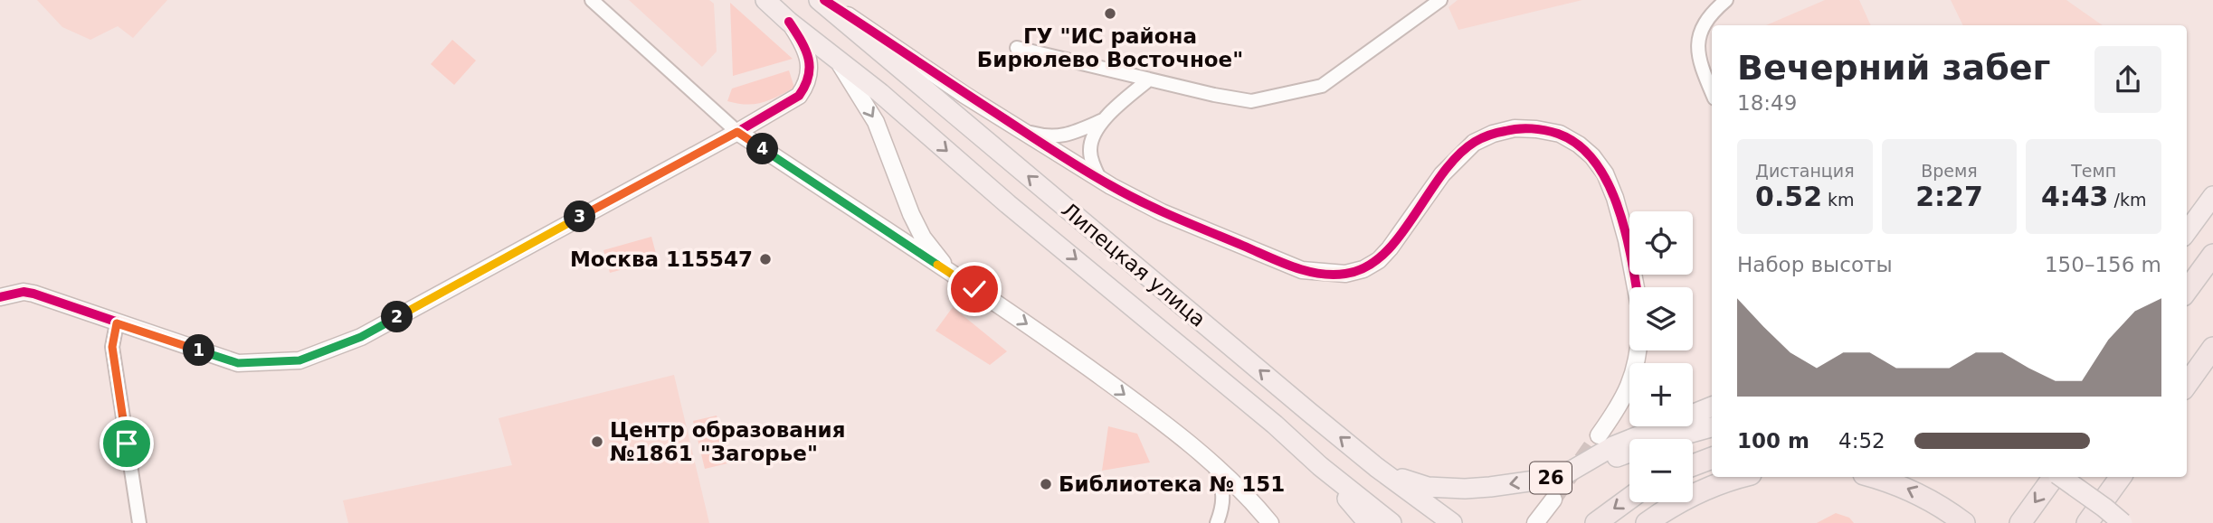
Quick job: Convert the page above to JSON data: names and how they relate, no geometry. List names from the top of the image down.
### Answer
{
  "streets": {
    "main road": ["Липецкая улица", "26"]
  },
  "crossings": [
    ["Липецкая улица", "26"]
  ],
  "places": [
    "ГУ \"ИС района Бирюлево Восточное\"",
    "Москва 115547",
    "Центр образования №1861 \"Загорье\"",
    "Библиотека № 151"
  ],
  "page": {
    "heading": ["Вечерний забег", "18:49"],
    "pins": [
      "4",
      "3",
      "2",
      "1"
    ],
    "stats": [
      ["Дистанция", "0.52 km"],
      ["Время", "2:27"],
      ["Темп", "4:43 /km"]
    ],
    "map_buttons": ["+", "−"],
    "chart": ["Набор высоты", "150–156 m"],
    "list": [
      {
        "name": "100 m",
        "note": "4:52"
      }
    ]
  }
}
